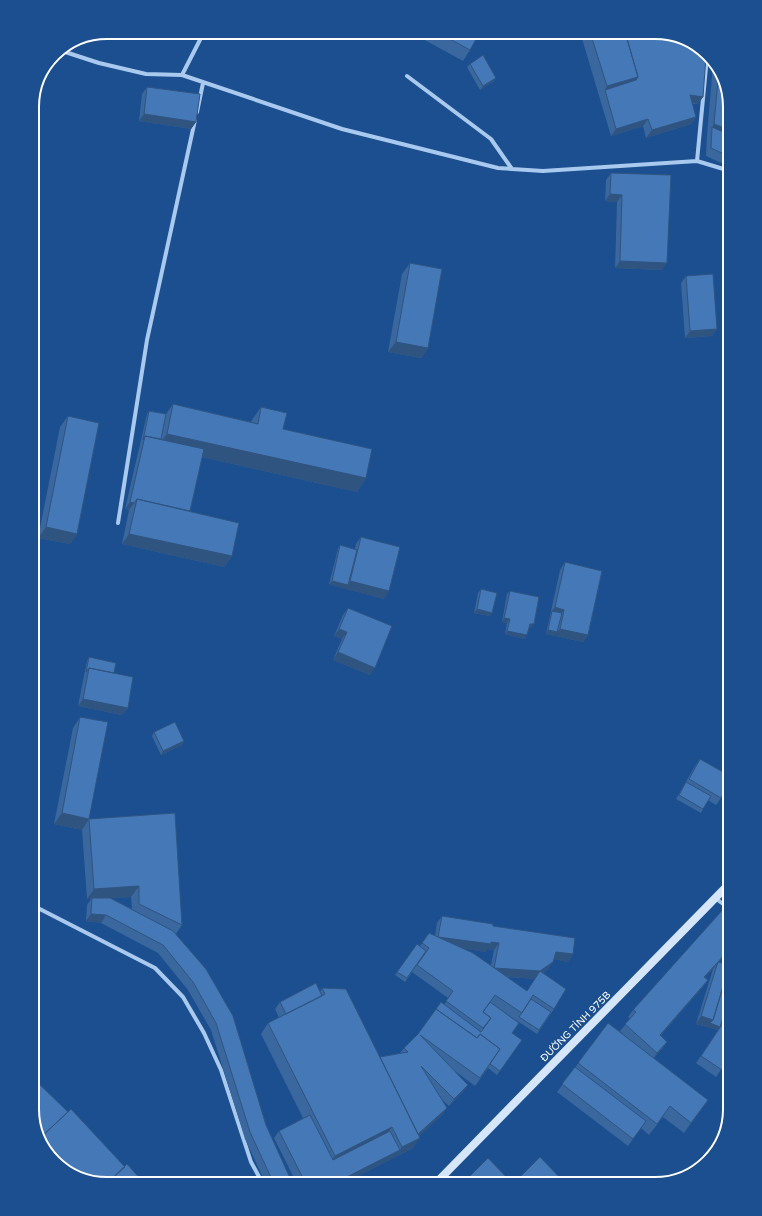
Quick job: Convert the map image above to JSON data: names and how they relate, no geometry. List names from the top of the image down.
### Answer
{
  "streets": {
    "main road": ["ĐƯỜNG TỈNH 975B"]
  }
}
